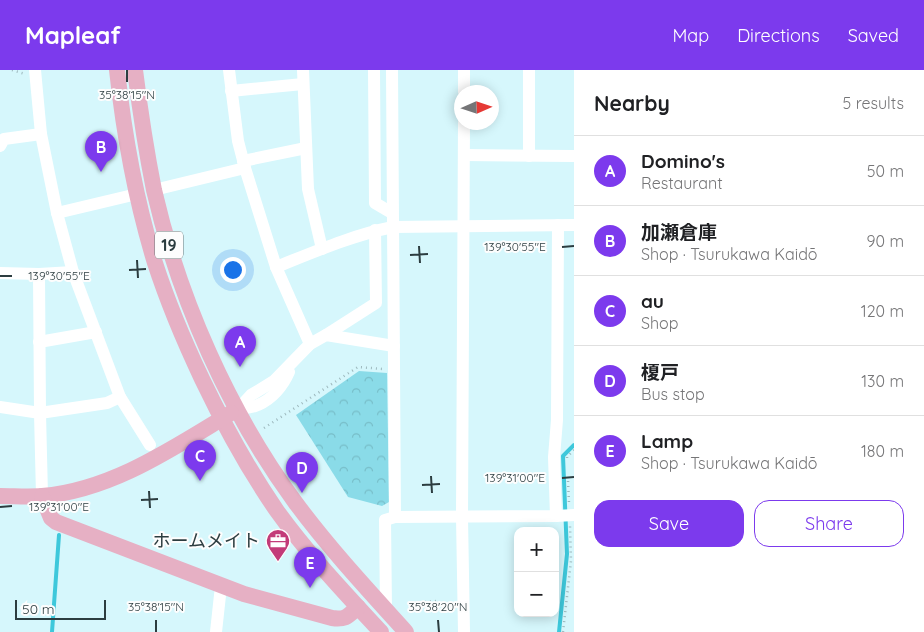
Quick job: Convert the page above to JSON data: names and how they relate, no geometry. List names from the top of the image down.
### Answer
{
  "streets": {
    "main road": ["19"]
  },
  "places": {
    "office": ["ホームメイト"]
  },
  "scale_bar": "50 m",
  "north": "right",
  "page": {
    "header": "Mapleaf",
    "nav": ["Map", "Directions", "Saved"],
    "heading": ["Nearby", "5 results"],
    "pins": [
      "B",
      "A",
      "C",
      "D",
      "E"
    ],
    "list": [
      {
        "mark": "A",
        "name": "Domino's",
        "note": "Restaurant",
        "value": "50 m"
      },
      {
        "mark": "B",
        "name": "加瀬倉庫",
        "note": "Shop · Tsurukawa Kaidō",
        "value": "90 m"
      },
      {
        "mark": "C",
        "name": "au",
        "note": "Shop",
        "value": "120 m"
      },
      {
        "mark": "D",
        "name": "榎戸",
        "note": "Bus stop",
        "value": "130 m"
      },
      {
        "mark": "E",
        "name": "Lamp",
        "note": "Shop · Tsurukawa Kaidō",
        "value": "180 m"
      }
    ],
    "buttons": ["Save", "Share"],
    "map_buttons": ["+", "−"],
    "scale": "50 m"
  },
  "coordinates": [
    "35°38'15\"N",
    "139°30'55\"E",
    "139°31'00\"E",
    "35°38'20\"N"
  ]
}
